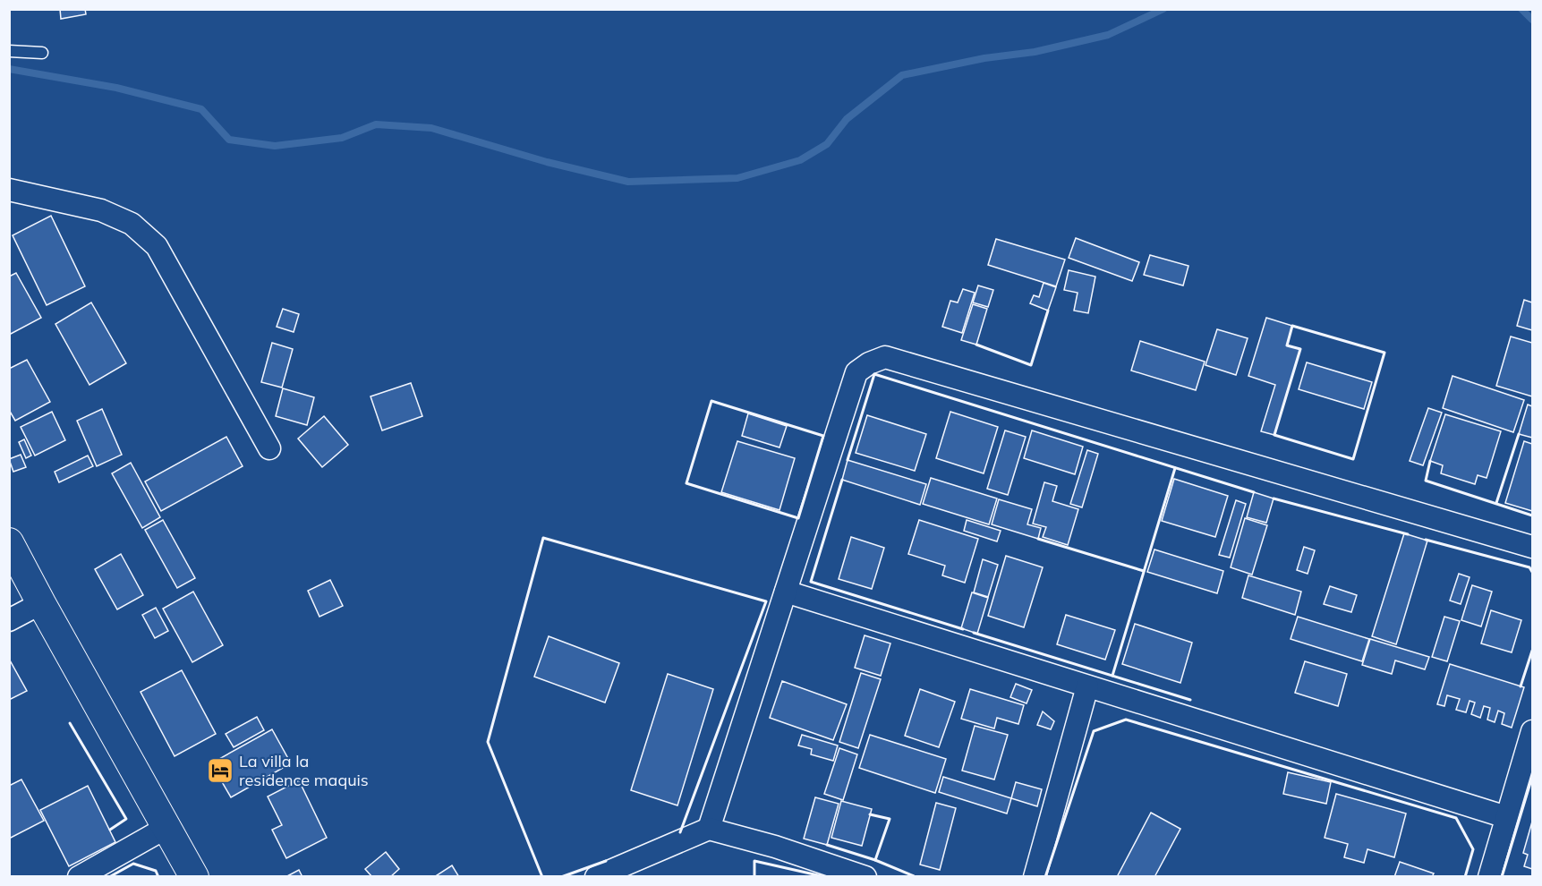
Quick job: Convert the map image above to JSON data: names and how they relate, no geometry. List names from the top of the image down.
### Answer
{
  "places": {
    "hotel": ["La villa la residence maquis"]
  }
}
